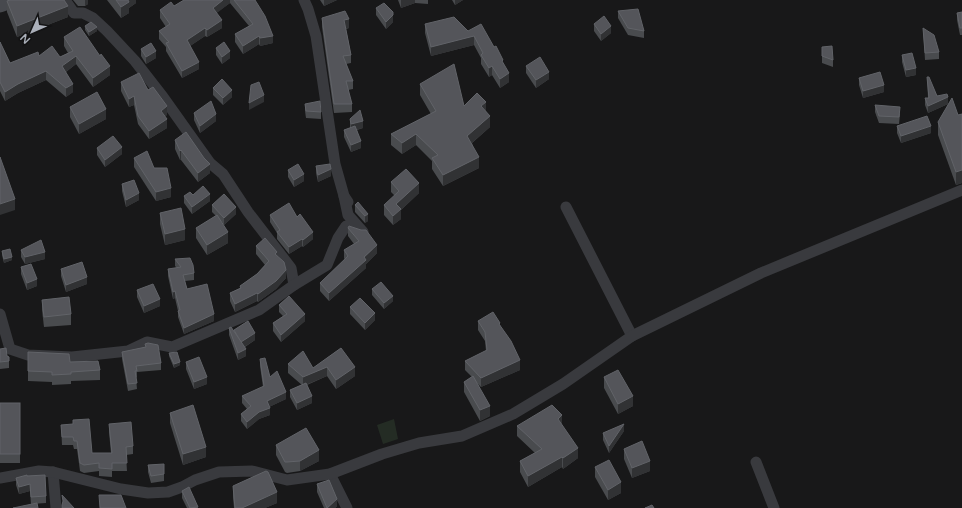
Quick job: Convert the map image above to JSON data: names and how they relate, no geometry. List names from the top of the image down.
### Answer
{
  "north": "bottom left"
}
